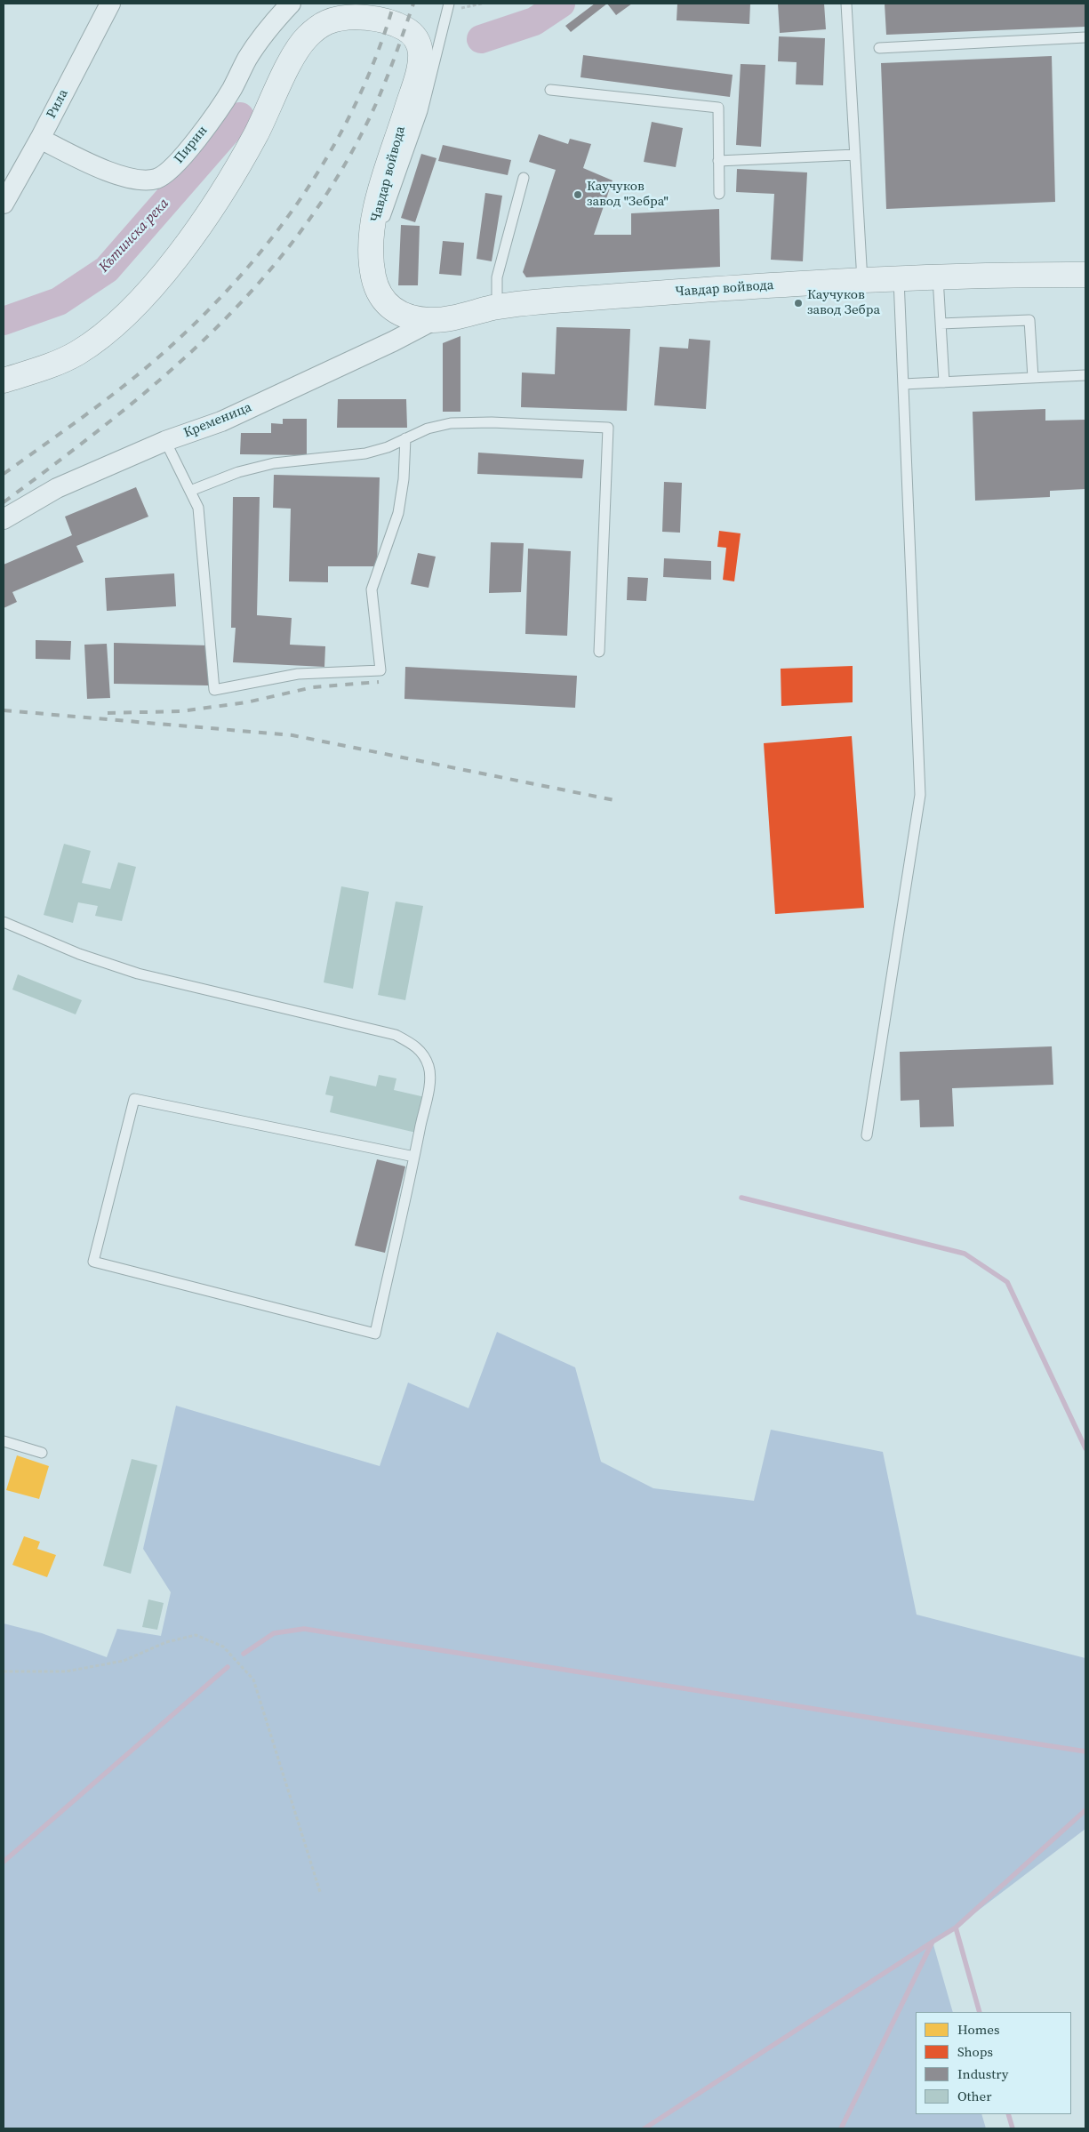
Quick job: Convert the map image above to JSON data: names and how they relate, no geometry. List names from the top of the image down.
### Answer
{
  "streets": {
    "street": [
      "Рила",
      "Пирин",
      "Чавдар войвода",
      "Кременица"
    ]
  },
  "crossings": [
    ["Рила", "Пирин"],
    ["Чавдар войвода", "Кременица"]
  ],
  "water": ["Кътинска река"],
  "places": ["Каучуков завод \"Зебра\"", "Каучуков завод Зебра"],
  "legend": [
    "Homes",
    "Shops",
    "Industry",
    "Other"
  ]
}
